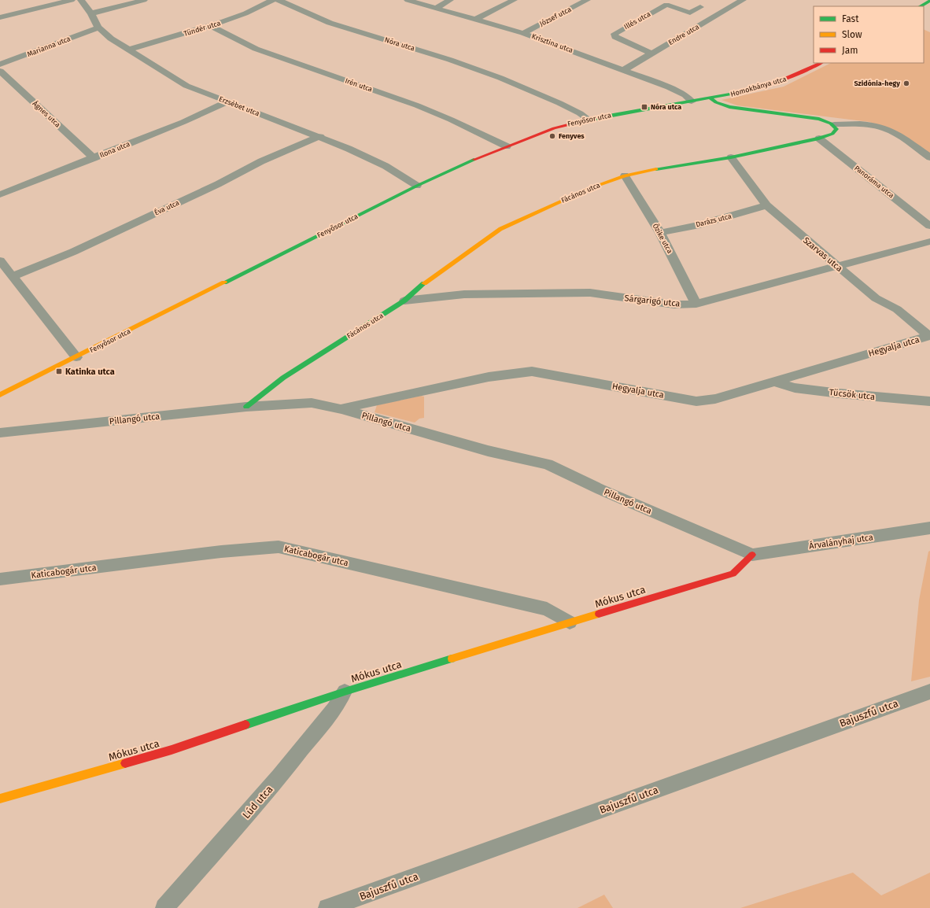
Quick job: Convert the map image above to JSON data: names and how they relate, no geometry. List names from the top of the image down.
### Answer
{
  "streets": {
    "street": [
      "József utca",
      "Illés utca",
      "Tündér utca",
      "Endre utca",
      "Krisztina utca",
      "Nóra utca",
      "Marianna utca",
      "Irén utca",
      "Homokbánya utca",
      "Erzsébet utca",
      "Ágnes utca",
      "Fenyősor utca",
      "Ilona utca",
      "Panoráma utca",
      "Fácános utca",
      "Éva utca",
      "Darázs utca",
      "Őzike utca",
      "Szarvas utca",
      "Sárgarigó utca",
      "Hegyalja utca",
      "Tücsök utca",
      "Pillangó utca",
      "Árvalányhaj utca",
      "Katicabogár utca",
      "Mókus utca",
      "Bajuszfű utca",
      "Lúd utca"
    ]
  },
  "crossings": [
    ["József utca", "Krisztina utca"],
    ["Illés utca", "Endre utca"],
    ["Tündér utca", "Irén utca"],
    ["Tündér utca", "Erzsébet utca"],
    ["Endre utca", "Krisztina utca"],
    ["Krisztina utca", "Homokbánya utca"],
    ["Krisztina utca", "Fenyősor utca"],
    ["Nóra utca", "Fenyősor utca"],
    ["Marianna utca", "Erzsébet utca"],
    ["Irén utca", "Fenyősor utca"],
    ["Homokbánya utca", "Fenyősor utca"],
    ["Erzsébet utca", "Fenyősor utca"],
    ["Erzsébet utca", "Ilona utca"],
    ["Erzsébet utca", "Éva utca"],
    ["Ágnes utca", "Ilona utca"],
    ["Panoráma utca", "Fácános utca"],
    ["Fácános utca", "Őzike utca"],
    ["Fácános utca", "Szarvas utca"],
    ["Fácános utca", "Sárgarigó utca"],
    ["Fácános utca", "Pillangó utca"],
    ["Darázs utca", "Őzike utca"],
    ["Darázs utca", "Szarvas utca"],
    ["Őzike utca", "Sárgarigó utca"],
    ["Szarvas utca", "Sárgarigó utca"],
    ["Szarvas utca", "Hegyalja utca"],
    ["Hegyalja utca", "Tücsök utca"],
    ["Hegyalja utca", "Pillangó utca"],
    ["Pillangó utca", "Árvalányhaj utca"],
    ["Pillangó utca", "Mókus utca"],
    ["Árvalányhaj utca", "Mókus utca"],
    ["Katicabogár utca", "Mókus utca"],
    ["Mókus utca", "Lúd utca"]
  ],
  "places": {
    "other": ["Szidónia-hegy", "Fenyves"],
    "transit": ["Nóra utca", "Katinka utca"]
  },
  "legend": ["Fast", "Slow", "Jam"]
}
